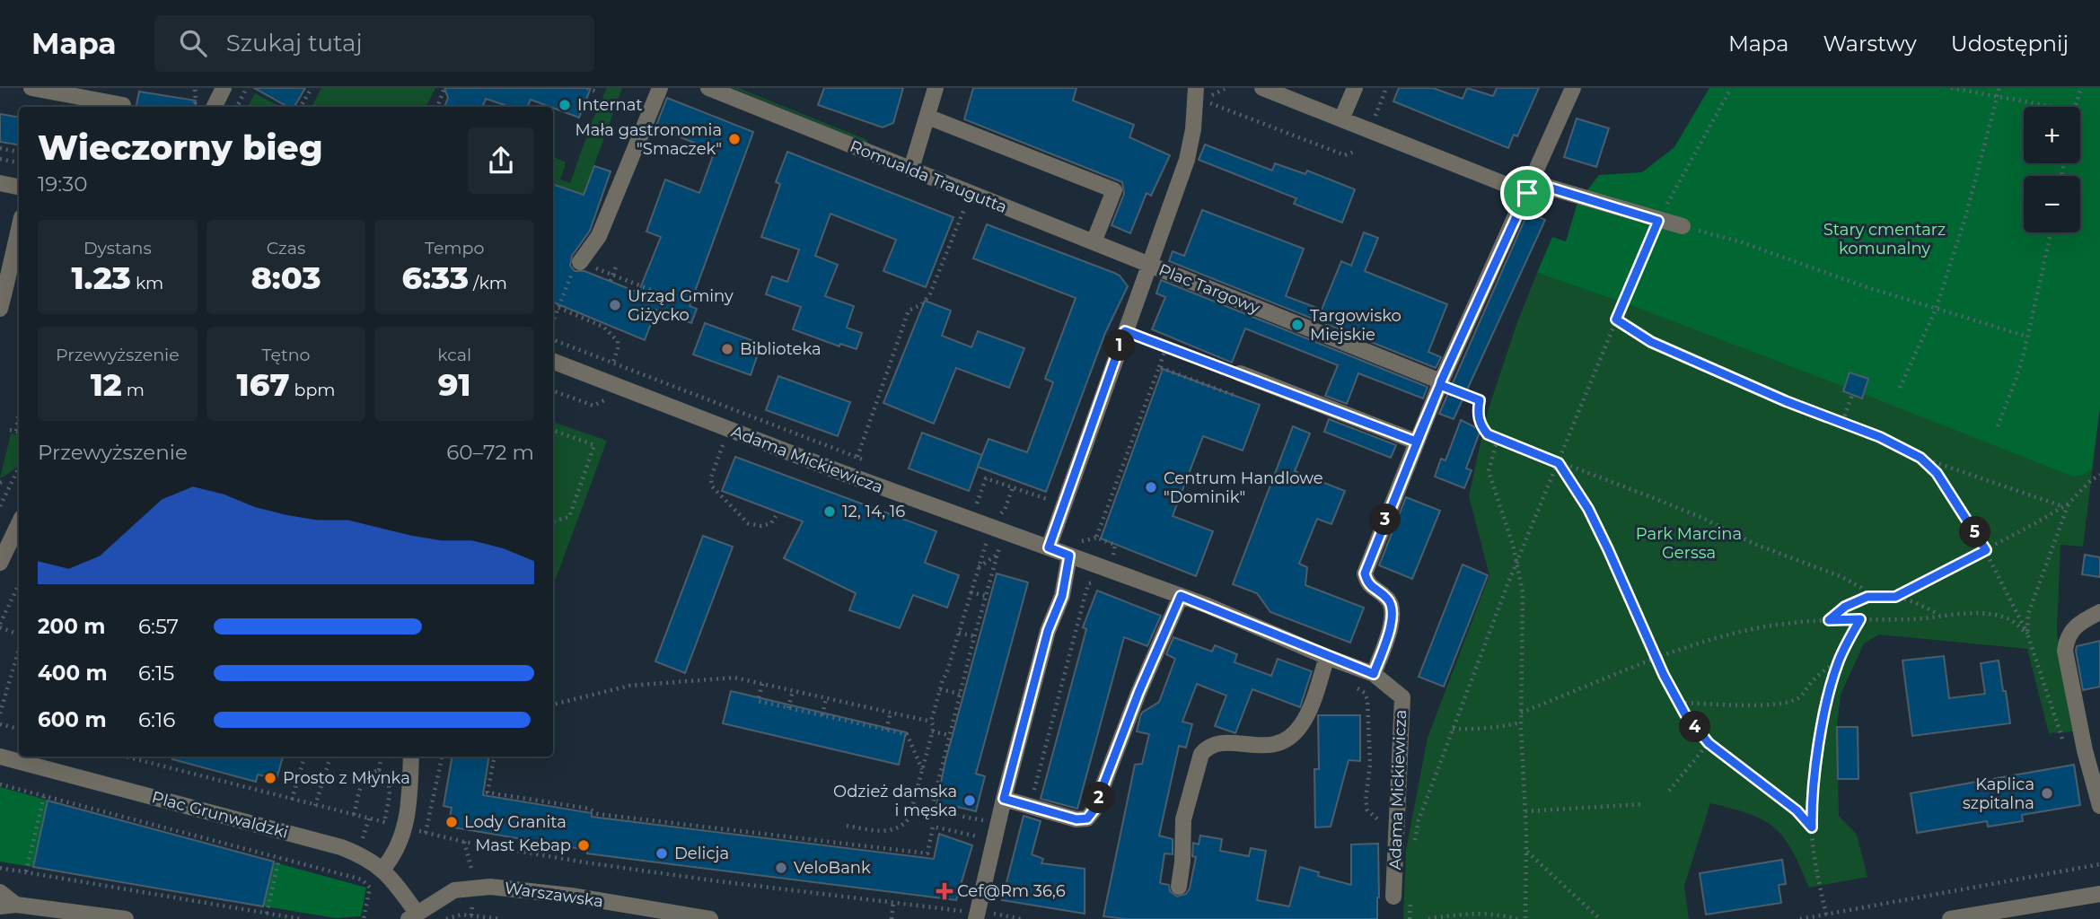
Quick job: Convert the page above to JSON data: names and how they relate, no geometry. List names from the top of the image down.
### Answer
{
  "streets": {
    "street": [
      "Romualda Traugutta",
      "Plac Targowy",
      "Adama Mickiewicza",
      "Plac Grunwaldzki",
      "Warszawska"
    ]
  },
  "crossings": [
    ["Romualda Traugutta", "Plac Targowy"],
    ["Plac Grunwaldzki", "Warszawska"]
  ],
  "parks": ["Stary cmentarz komunalny", "Park Marcina Gerssa"],
  "places": {
    "other": [
      "Internat",
      "Mała gastronomia \"Smaczek\"",
      "Urząd Gminy Giżycko",
      "Targowisko Miejskie",
      "Biblioteka",
      "Centrum Handlowe \"Dominik\"",
      "12, 14, 16",
      "Prosto z Młynka",
      "Kaplica szpitalna",
      "Odzież damska i męska",
      "Lody Granita",
      "Mast Kebap",
      "Delicja",
      "VeloBank"
    ],
    "health": ["Cef@Rm 36,6"]
  },
  "page": {
    "header": "Mapa",
    "search": "Szukaj tutaj",
    "nav": ["Mapa", "Warstwy", "Udostępnij"],
    "map_buttons": ["+", "−"],
    "heading": ["Wieczorny bieg", "19:30"],
    "stats": [
      ["Dystans", "1.23 km"],
      ["Czas", "8:03"],
      ["Tempo", "6:33 /km"],
      ["Przewyższenie", "12 m"],
      ["Tętno", "167 bpm"],
      ["kcal", "91"]
    ],
    "pins": [
      "1",
      "3",
      "5",
      "4",
      "2"
    ],
    "chart": ["Przewyższenie", "60–72 m"],
    "list": [
      {
        "name": "200 m",
        "note": "6:57"
      },
      {
        "name": "400 m",
        "note": "6:15"
      },
      {
        "name": "600 m",
        "note": "6:16"
      }
    ]
  }
}
